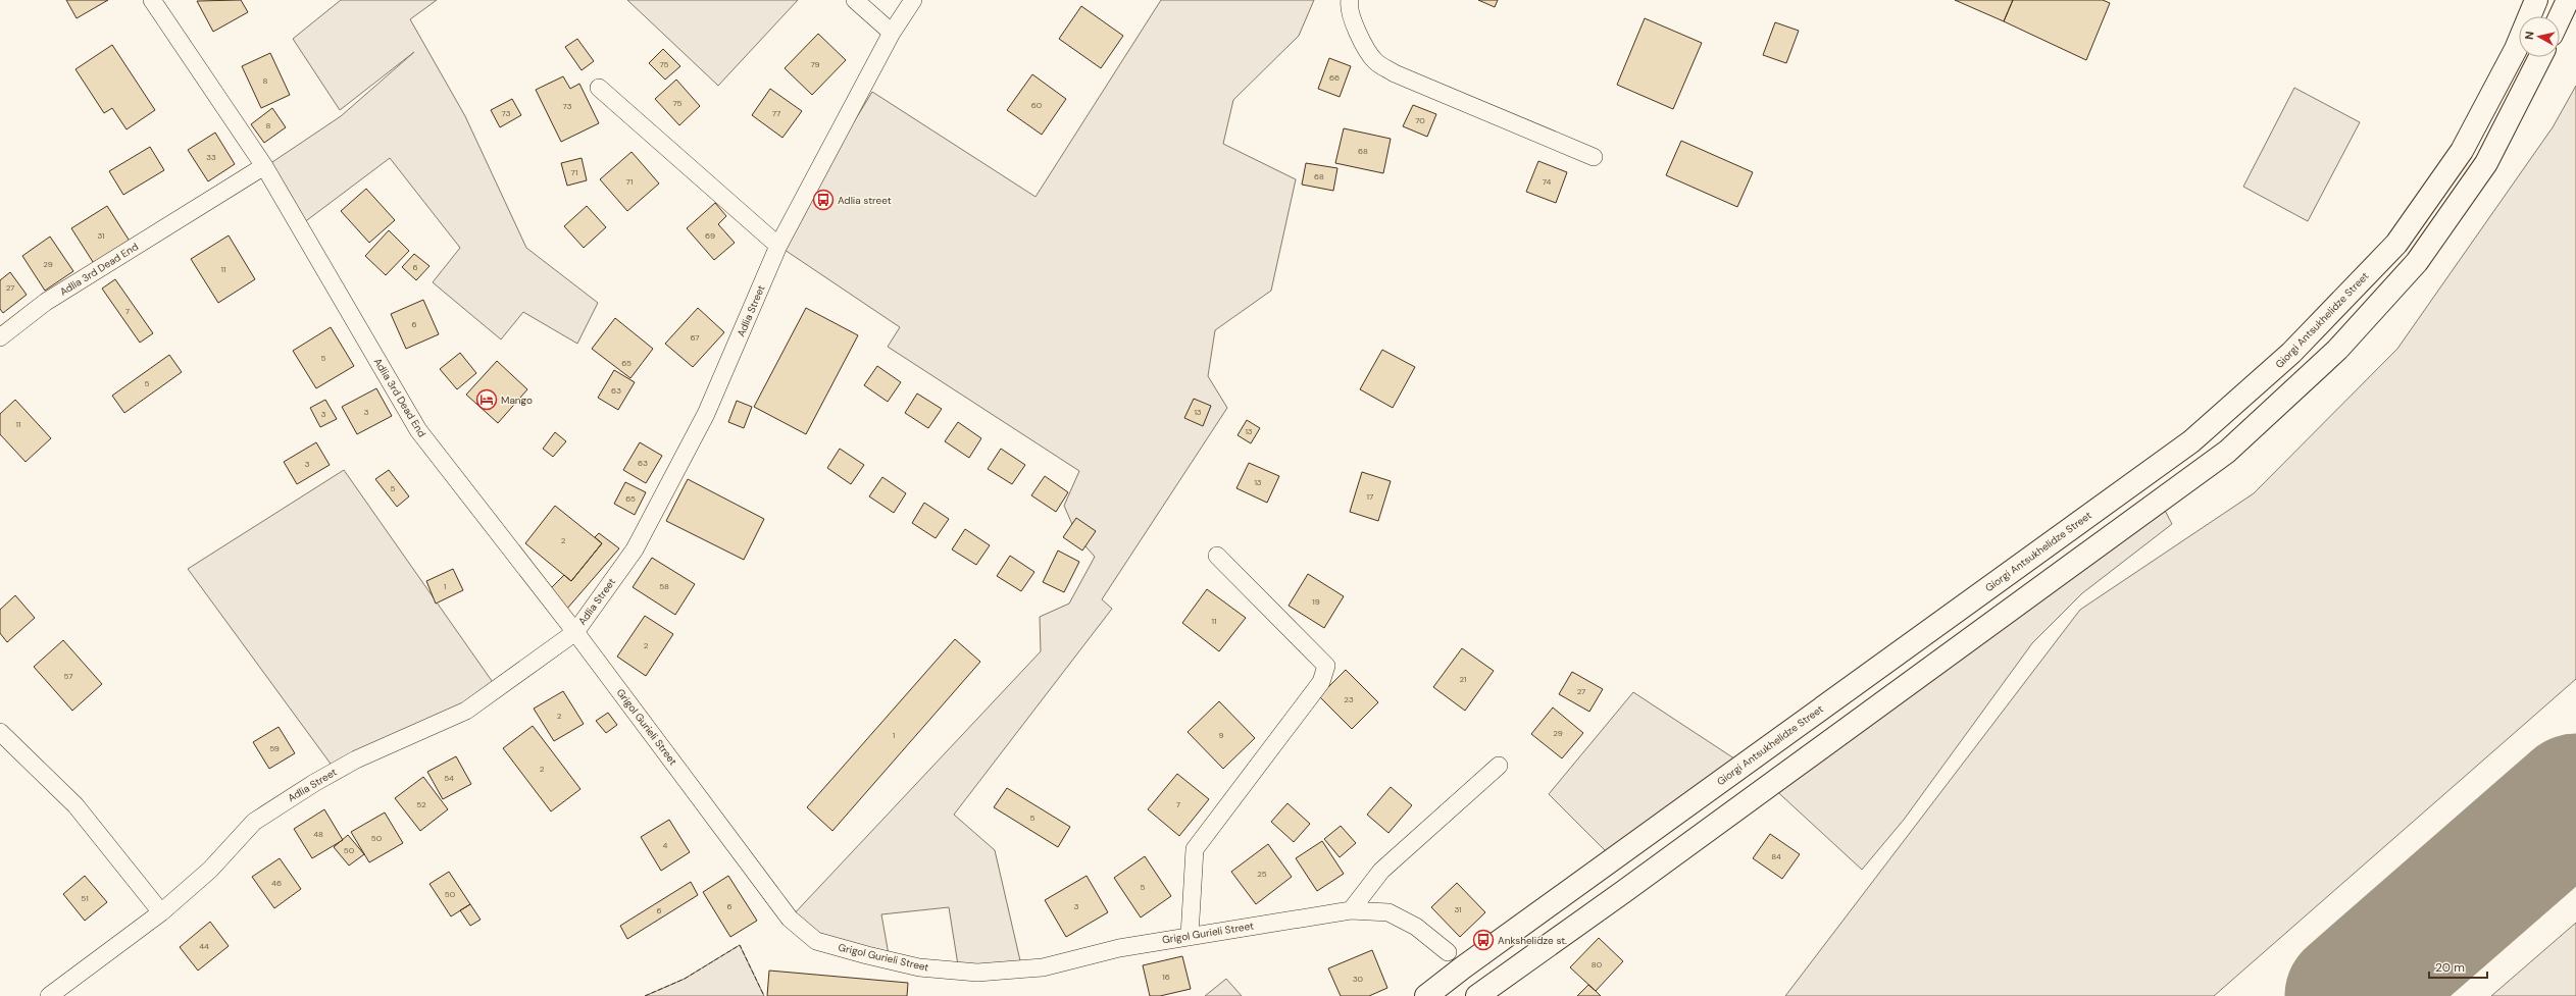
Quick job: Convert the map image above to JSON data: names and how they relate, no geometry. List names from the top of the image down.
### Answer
{
  "streets": {
    "main road": ["Giorgi Antsukhelidze Street"],
    "street": ["Adlia 3rd Dead End", "Adlia Street", "Grigol Gurieli Street"]
  },
  "crossings": [
    ["Adlia 3rd Dead End", "Adlia Street"],
    ["Adlia 3rd Dead End", "Grigol Gurieli Street"],
    ["Adlia Street", "Grigol Gurieli Street"]
  ],
  "places": {
    "bus stop": ["Adlia street", "Ankshelidze st."],
    "hotel": ["Mango"]
  },
  "house_numbers": [
    "75",
    "79",
    "66",
    "8",
    "75",
    "60",
    "73",
    "73",
    "77",
    "70",
    "8",
    "68",
    "33",
    "71",
    "68",
    "71",
    "74",
    "31",
    "69",
    "29",
    "6",
    "11",
    "27",
    "7",
    "6",
    "67",
    "5",
    "65",
    "5",
    "63",
    "3",
    "13",
    "3",
    "11",
    "13",
    "63",
    "3",
    "13",
    "5",
    "17",
    "65",
    "2",
    "1",
    "58",
    "19",
    "11",
    "2",
    "57",
    "21",
    "27",
    "23",
    "2",
    "29",
    "1",
    "9",
    "59",
    "2",
    "54",
    "52",
    "7",
    "5",
    "48",
    "50",
    "4",
    "50",
    "84",
    "25",
    "46",
    "5",
    "50",
    "51",
    "6",
    "3",
    "31",
    "6",
    "44",
    "80",
    "16",
    "30"
  ],
  "scale_bar": "20 m",
  "north": "left"
}
